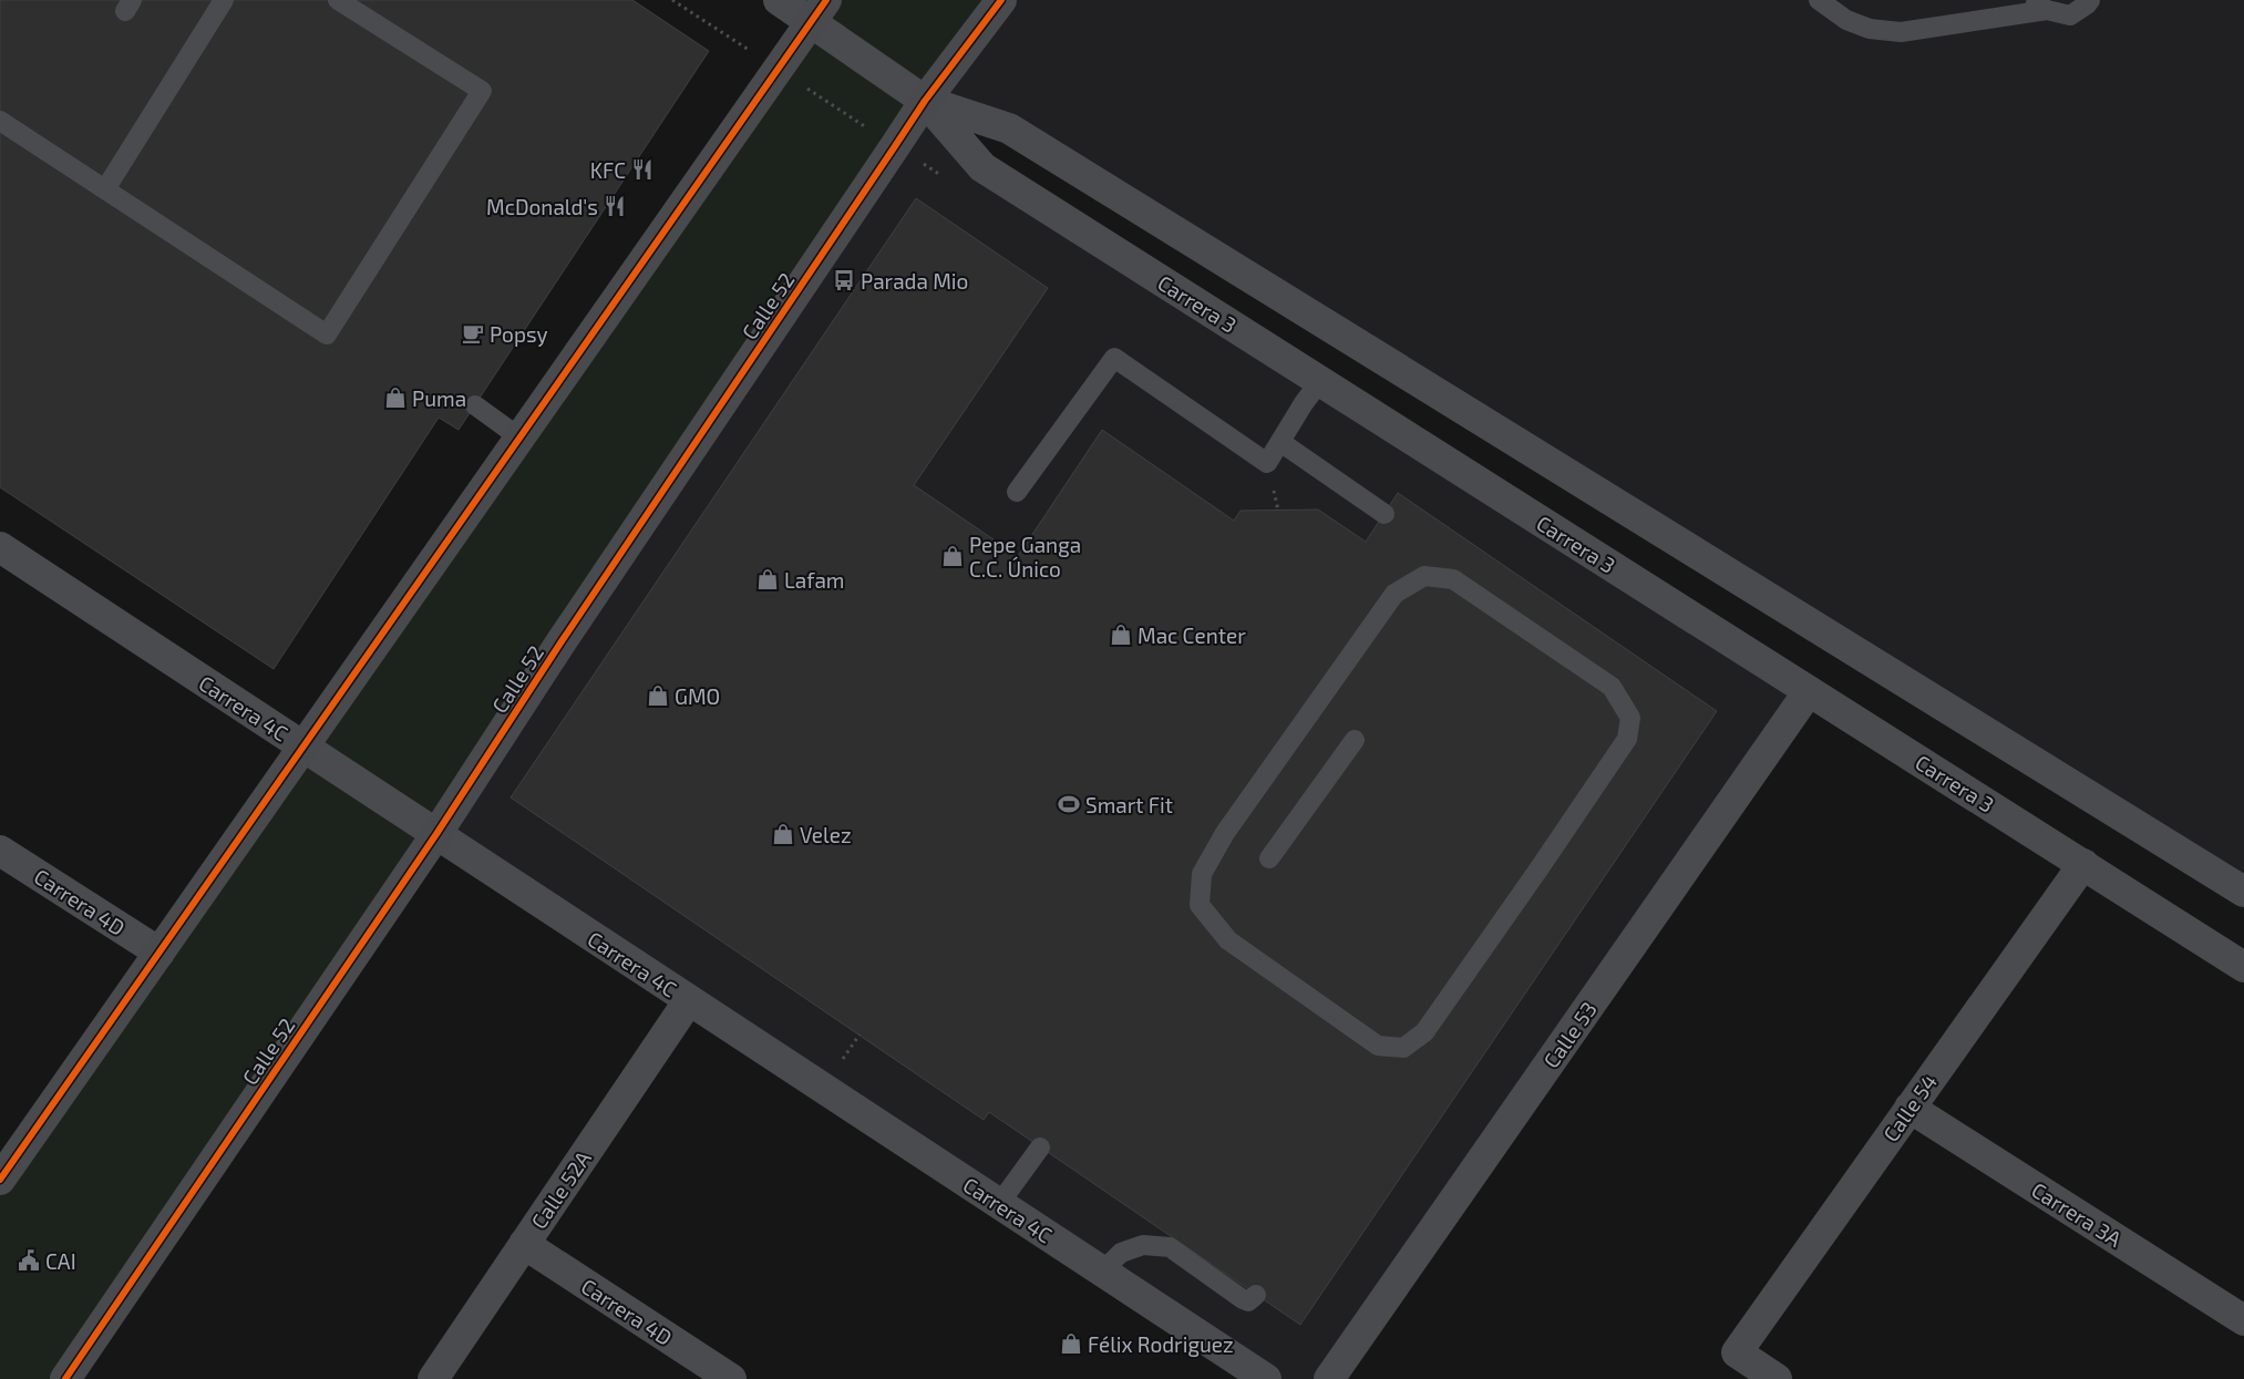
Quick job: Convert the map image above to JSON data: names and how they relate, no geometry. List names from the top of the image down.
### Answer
{
  "streets": {
    "main road": ["Calle 52"],
    "street": [
      "Carrera 3",
      "Carrera 4C",
      "Carrera 4D",
      "Calle 53",
      "Calle 54",
      "Calle 52A",
      "Carrera 3A"
    ]
  },
  "crossings": [
    ["Carrera 3", "Calle 52"],
    ["Carrera 3", "Calle 53"],
    ["Carrera 3", "Calle 54"],
    ["Calle 52", "Carrera 4C"],
    ["Carrera 4C", "Calle 52A"],
    ["Carrera 4D", "Calle 52A"],
    ["Calle 54", "Carrera 3A"]
  ],
  "places": {
    "restaurant": ["KFC", "McDonald's"],
    "bus stop": ["Parada Mio"],
    "cafe": ["Popsy"],
    "shop": [
      "Puma",
      "Pepe Ganga C.C. Único",
      "Lafam",
      "Mac Center",
      "GMO",
      "Velez",
      "Félix Rodriguez"
    ],
    "sports": ["Smart Fit"],
    "public building": ["CAI"]
  }
}
